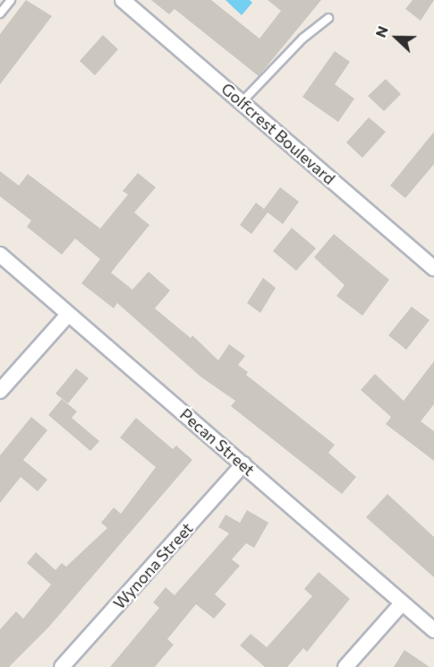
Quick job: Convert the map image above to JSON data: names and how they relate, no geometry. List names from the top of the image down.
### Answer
{
  "streets": {
    "street": ["Golfcrest Boulevard", "Pecan Street", "Wynona Street"]
  },
  "crossings": [
    ["Pecan Street", "Wynona Street"]
  ],
  "north": "left"
}
